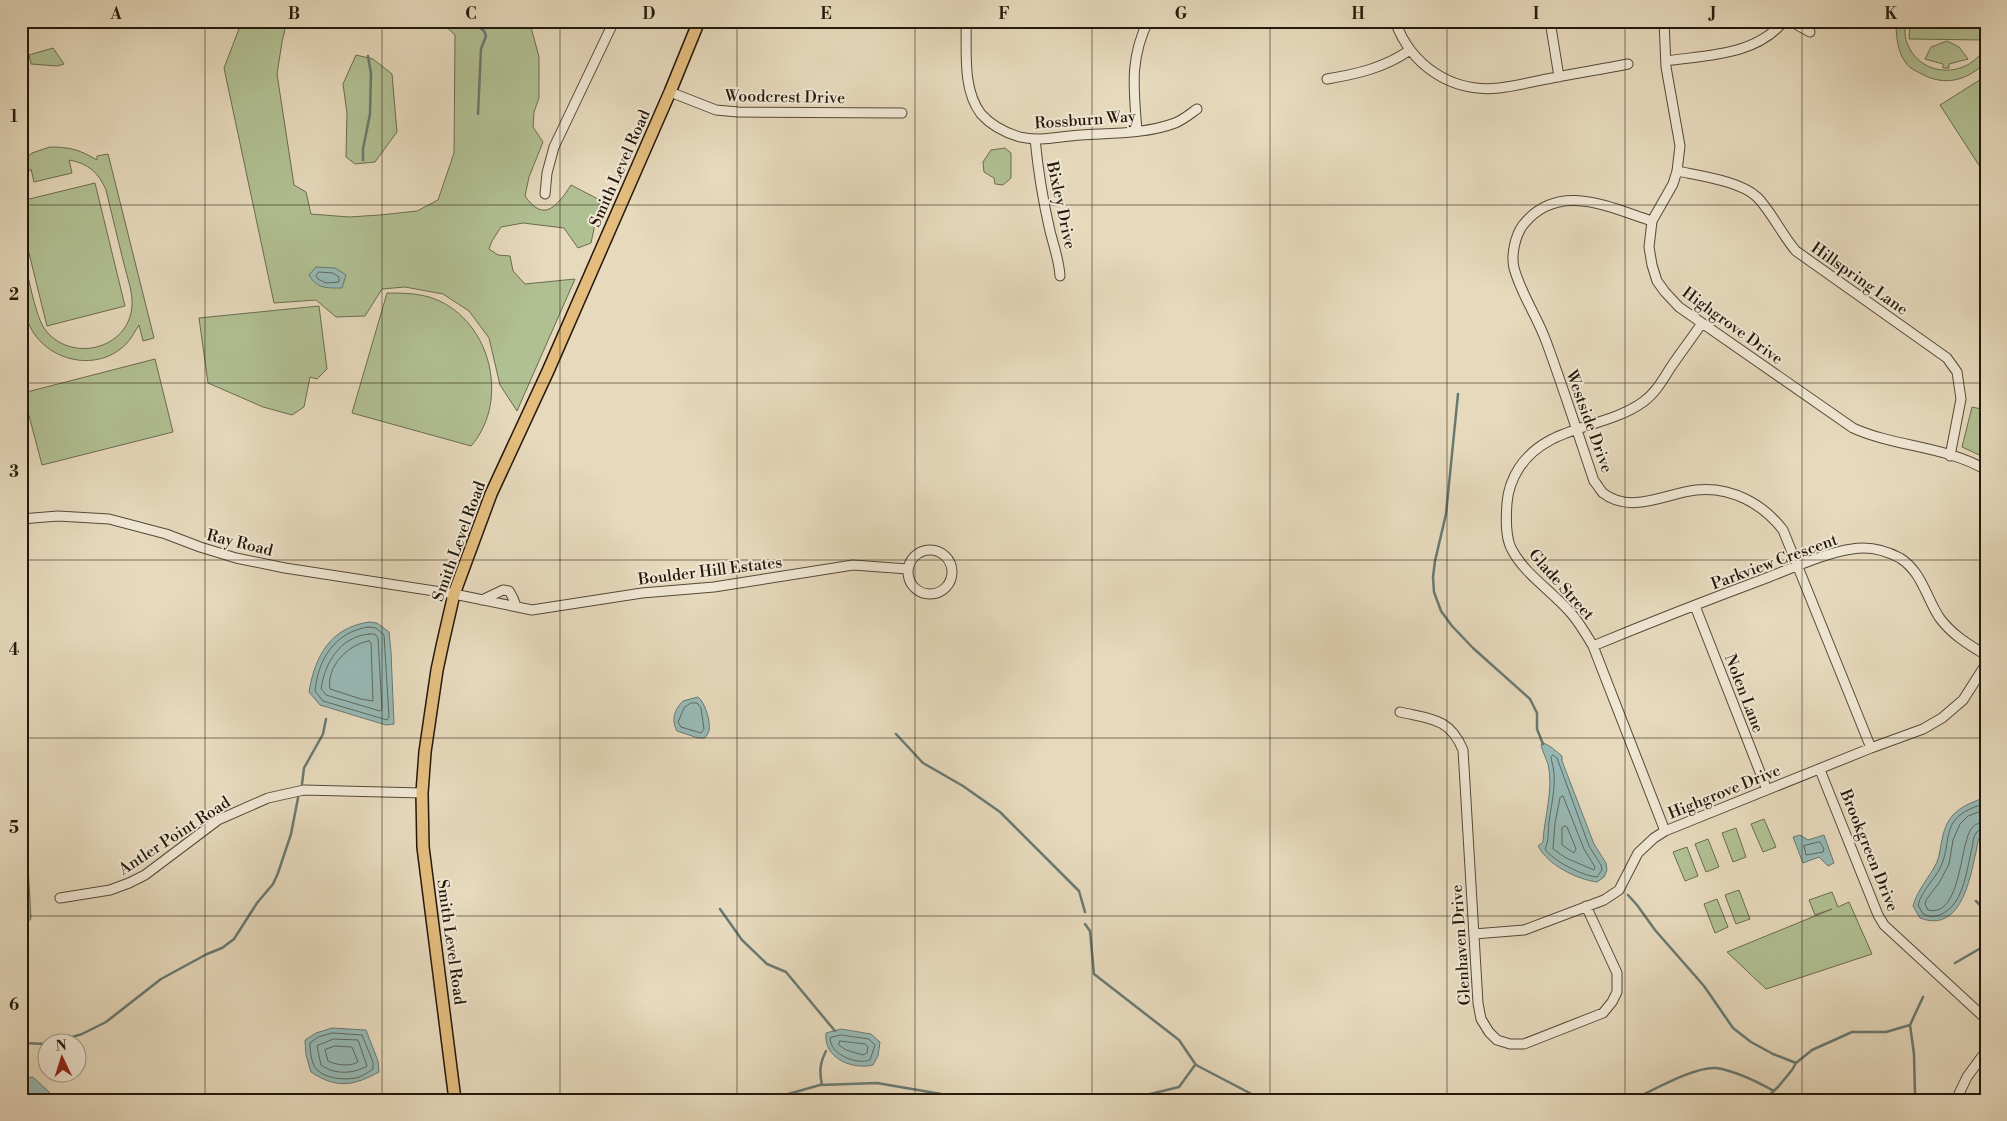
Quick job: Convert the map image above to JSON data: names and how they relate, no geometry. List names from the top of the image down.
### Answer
{
  "streets": {
    "main road": ["Smith Level Road"],
    "street": [
      "Woodcrest Drive",
      "Rossburn Way",
      "Bixley Drive",
      "Hillspring Lane",
      "Highgrove Drive",
      "Westside Drive",
      "Ray Road",
      "Parkview Crescent",
      "Boulder Hill Estates",
      "Glade Street",
      "Nolen Lane",
      "Antler Point Road",
      "Brookgreen Drive",
      "Glenhaven Drive"
    ]
  },
  "crossings": [
    ["Woodcrest Drive", "Smith Level Road"],
    ["Rossburn Way", "Bixley Drive"],
    ["Smith Level Road", "Ray Road"],
    ["Smith Level Road", "Boulder Hill Estates"],
    ["Smith Level Road", "Antler Point Road"],
    ["Hillspring Lane", "Highgrove Drive"],
    ["Highgrove Drive", "Westside Drive"],
    ["Highgrove Drive", "Glade Street"],
    ["Highgrove Drive", "Nolen Lane"],
    ["Highgrove Drive", "Brookgreen Drive"],
    ["Highgrove Drive", "Glenhaven Drive"],
    ["Westside Drive", "Parkview Crescent"],
    ["Westside Drive", "Glade Street"],
    ["Ray Road", "Boulder Hill Estates"],
    ["Parkview Crescent", "Glade Street"],
    ["Parkview Crescent", "Nolen Lane"]
  ],
  "north": "top",
  "grid": {
    "columns": [
      "A",
      "B",
      "C",
      "D",
      "E",
      "F",
      "G",
      "H",
      "I",
      "J",
      "K"
    ],
    "rows": [
      "1",
      "2",
      "3",
      "4",
      "5",
      "6"
    ]
  }
}
